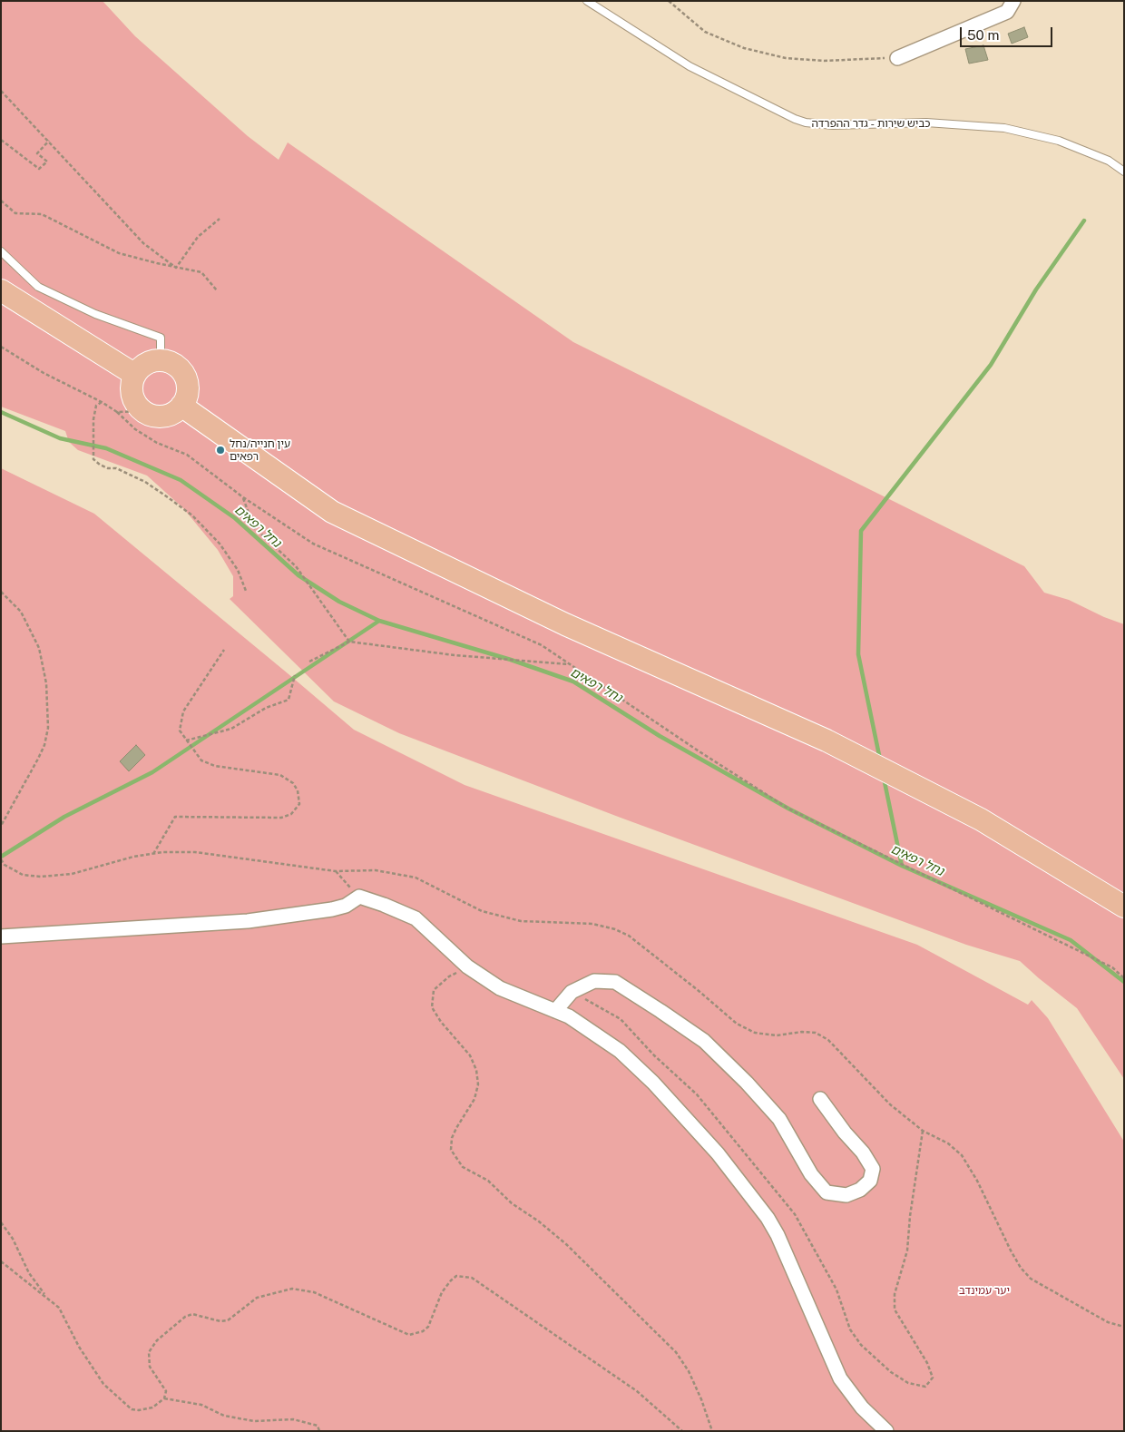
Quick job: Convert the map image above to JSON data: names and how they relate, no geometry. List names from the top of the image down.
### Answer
{
  "streets": {
    "lane": ["כביש שירות - גדר ההפרדה"]
  },
  "water": ["נחל רפאים"],
  "parks": ["יער עמינדב"],
  "places": ["עין חנייה/נחל רפאים"],
  "scale_bar": "50 m"
}
